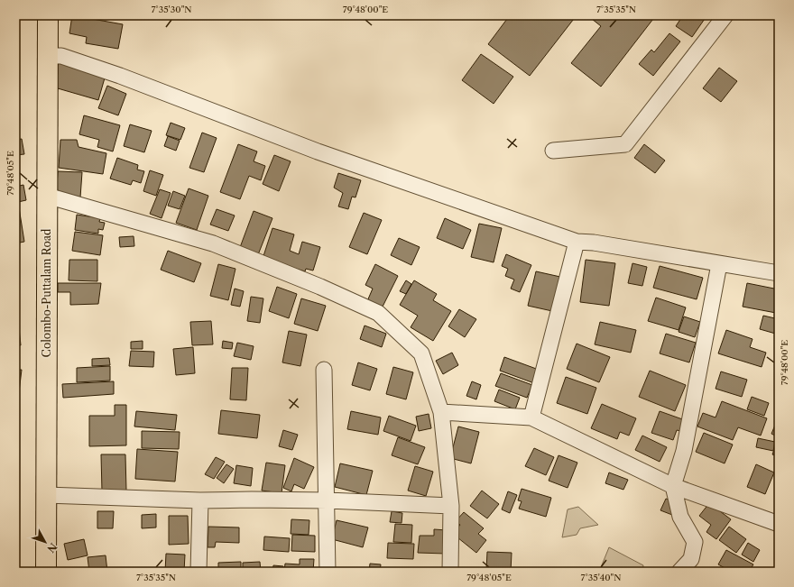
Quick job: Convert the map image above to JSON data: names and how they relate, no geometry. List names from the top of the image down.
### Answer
{
  "streets": {
    "highway": ["Colombo-Puttalam Road"]
  },
  "north": "bottom right",
  "coordinates": [
    "7°35'30\"N",
    "79°48'00\"E",
    "7°35'35\"N",
    "79°48'05\"E",
    "7°35'40\"N"
  ]
}
